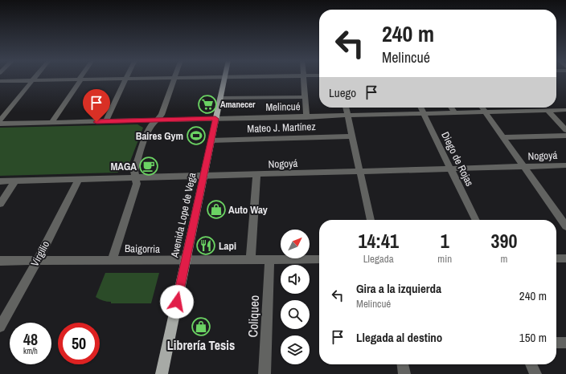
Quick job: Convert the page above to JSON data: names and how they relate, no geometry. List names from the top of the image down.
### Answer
{
  "streets": {
    "main road": ["Avenida Lope de Vega"],
    "street": [
      "Melincué",
      "Mateo J. Martínez",
      "Nogoyá",
      "Diego de Rojas",
      "Baigorria",
      "Virgilio",
      "Coliqueo"
    ]
  },
  "crossings": [
    ["Melincué", "Diego de Rojas"],
    ["Melincué", "Avenida Lope de Vega"],
    ["Mateo J. Martínez", "Avenida Lope de Vega"],
    ["Nogoyá", "Diego de Rojas"],
    ["Nogoyá", "Avenida Lope de Vega"],
    ["Nogoyá", "Virgilio"],
    ["Avenida Lope de Vega", "Baigorria"],
    ["Baigorria", "Virgilio"],
    ["Baigorria", "Coliqueo"]
  ],
  "places": {
    "supermarket": ["Amanecer"],
    "sports": ["Baires Gym"],
    "cafe": ["MAGA"],
    "shop": ["Auto Way", "Librería Tesis"],
    "restaurant": ["Lapi"]
  },
  "north": "top right",
  "page": {
    "turn": ["240 m", "Melincué"],
    "then": "Luego",
    "eta": [
      "14:41",
      "Llegada",
      "1",
      "min",
      "390",
      "m"
    ],
    "list": [
      {
        "name": "Gira a la izquierda",
        "note": "Melincué",
        "value": "240 m"
      },
      {
        "name": "Llegada al destino",
        "value": "150 m"
      }
    ],
    "speed": "48 km/h",
    "limit": "50"
  }
}
